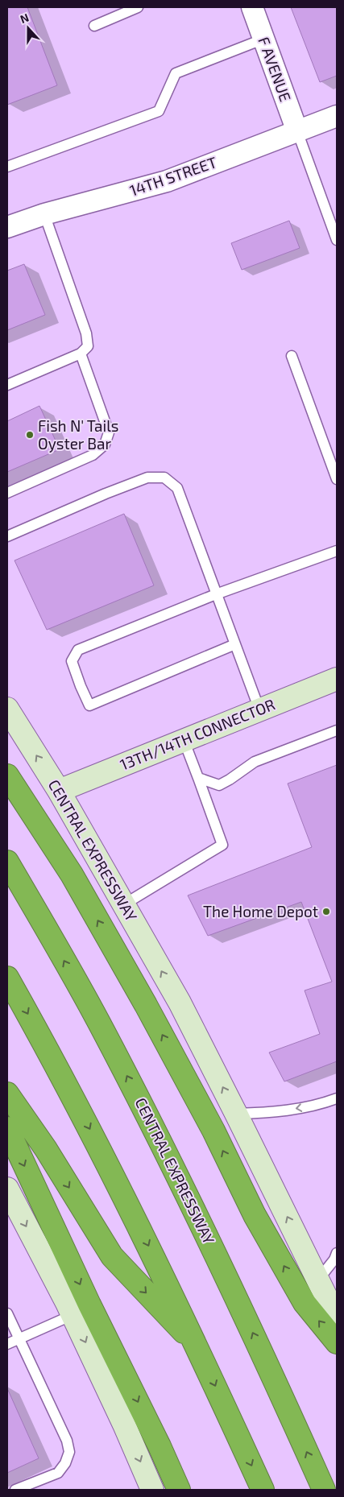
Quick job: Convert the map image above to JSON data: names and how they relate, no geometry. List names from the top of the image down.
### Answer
{
  "streets": {
    "highway": ["CENTRAL EXPRESSWAY"],
    "main road": ["13TH/14TH CONNECTOR"],
    "street": ["F AVENUE", "14TH STREET"]
  },
  "crossings": [
    ["F AVENUE", "14TH STREET"],
    ["13TH/14TH CONNECTOR", "CENTRAL EXPRESSWAY"]
  ],
  "places": ["Fish N' Tails Oyster Bar", "The Home Depot"],
  "north": "top"
}
